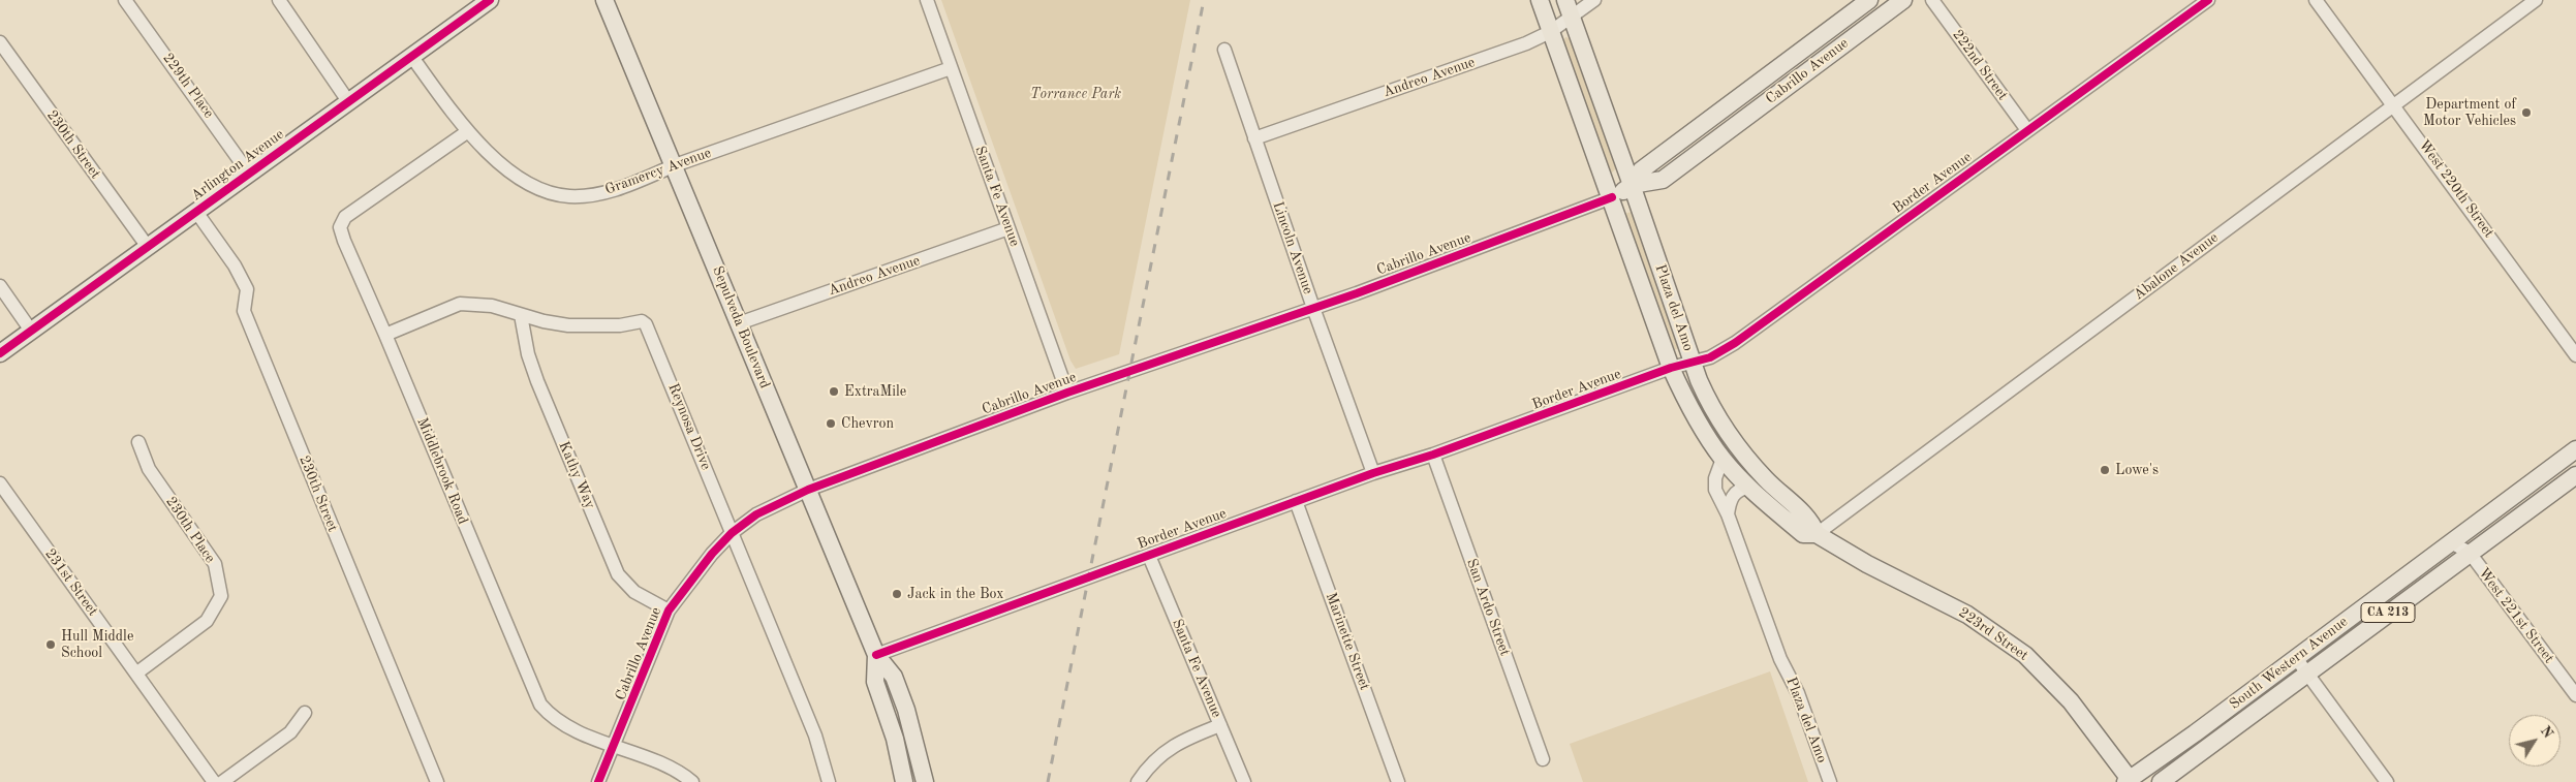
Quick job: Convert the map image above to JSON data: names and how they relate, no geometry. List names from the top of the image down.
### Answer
{
  "streets": {
    "main road": [
      "Cabrillo Avenue",
      "Arlington Avenue",
      "Plaza del Amo",
      "Sepulveda Boulevard",
      "CA 213",
      "223rd Street",
      "South Western Avenue"
    ],
    "street": [
      "222nd Street",
      "Andreo Avenue",
      "229th Place",
      "230th Street",
      "Gramercy Avenue",
      "Border Avenue",
      "West 220th Street",
      "Santa Fe Avenue",
      "Lincoln Avenue",
      "Abalone Avenue",
      "Reynosa Drive",
      "Middlebrook Road",
      "Kathy Way",
      "230th Place",
      "231st Street",
      "San Ardo Street",
      "West 221st Street",
      "Marinette Street"
    ]
  },
  "crossings": [
    ["222nd Street", "Border Avenue"],
    ["Cabrillo Avenue", "Santa Fe Avenue"],
    ["Cabrillo Avenue", "Lincoln Avenue"],
    ["Cabrillo Avenue", "Plaza del Amo"],
    ["Cabrillo Avenue", "Sepulveda Boulevard"],
    ["Cabrillo Avenue", "Reynosa Drive"],
    ["Cabrillo Avenue", "Middlebrook Road"],
    ["Cabrillo Avenue", "Kathy Way"],
    ["Andreo Avenue", "Santa Fe Avenue"],
    ["Andreo Avenue", "Lincoln Avenue"],
    ["Andreo Avenue", "Plaza del Amo"],
    ["Andreo Avenue", "Sepulveda Boulevard"],
    ["229th Place", "Arlington Avenue"],
    ["230th Street", "Arlington Avenue"],
    ["Arlington Avenue", "Gramercy Avenue"],
    ["Gramercy Avenue", "Santa Fe Avenue"],
    ["Gramercy Avenue", "Sepulveda Boulevard"],
    ["Gramercy Avenue", "Middlebrook Road"],
    ["Border Avenue", "Santa Fe Avenue"],
    ["Border Avenue", "Lincoln Avenue"],
    ["Border Avenue", "Plaza del Amo"],
    ["Border Avenue", "Sepulveda Boulevard"],
    ["Border Avenue", "San Ardo Street"],
    ["Border Avenue", "Marinette Street"],
    ["West 220th Street", "Abalone Avenue"],
    ["Abalone Avenue", "Plaza del Amo"],
    ["Abalone Avenue", "223rd Street"],
    ["Plaza del Amo", "223rd Street"],
    ["Reynosa Drive", "Middlebrook Road"],
    ["Reynosa Drive", "Kathy Way"],
    ["230th Place", "231st Street"],
    ["West 221st Street", "South Western Avenue"],
    ["223rd Street", "South Western Avenue"]
  ],
  "parks": ["Torrance Park"],
  "places": [
    "Department of Motor Vehicles",
    "ExtraMile",
    "Chevron",
    "Lowe's",
    "Jack in the Box",
    "Hull Middle School"
  ],
  "north": "top right"
}
